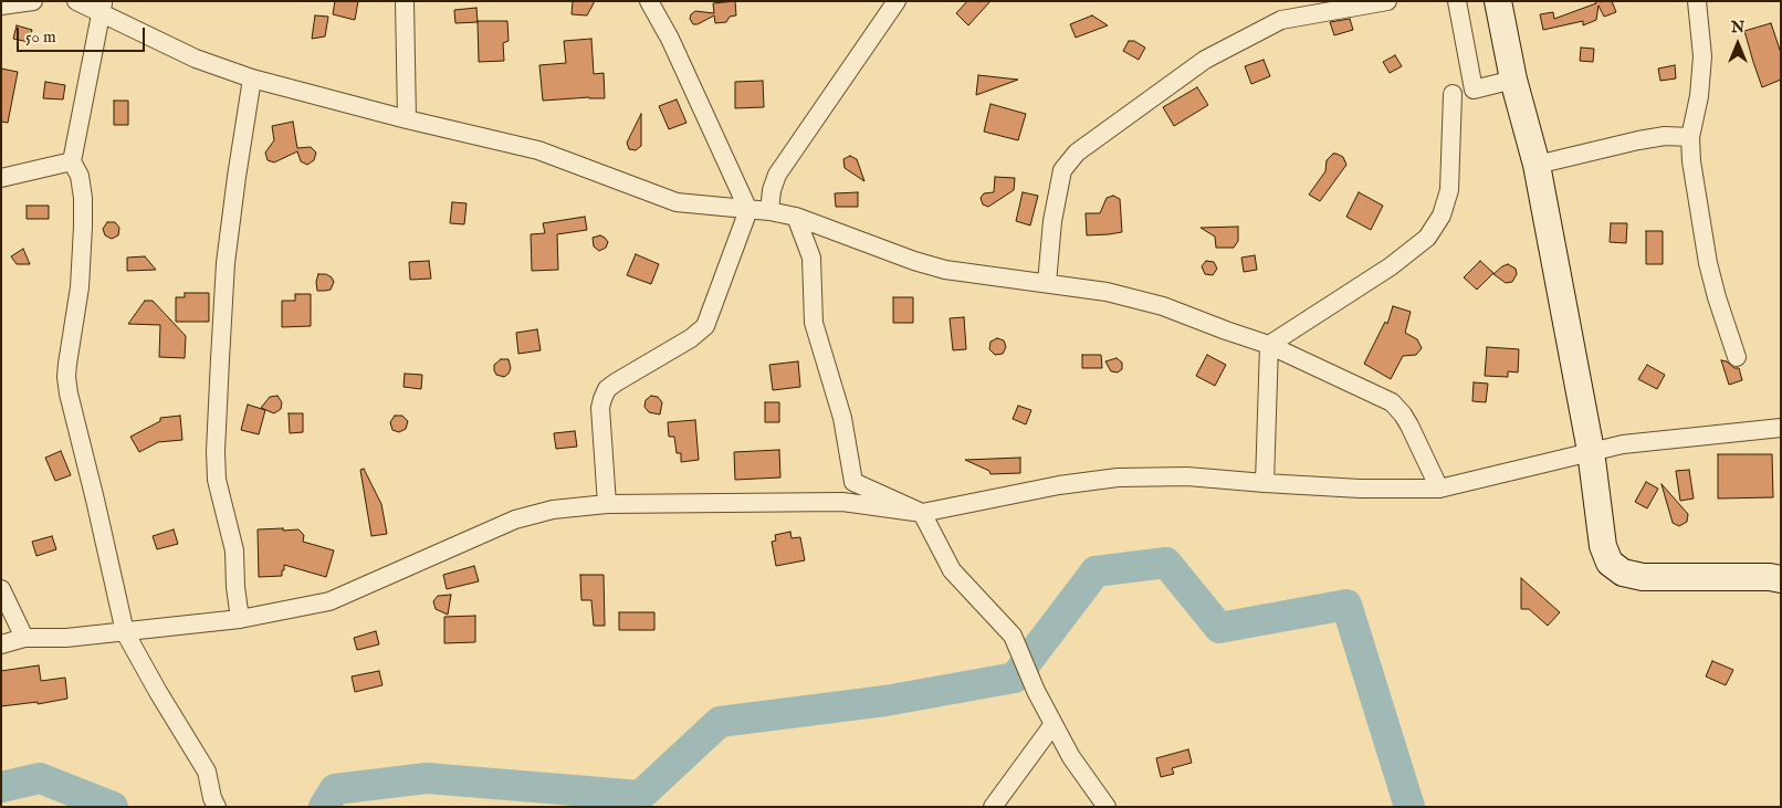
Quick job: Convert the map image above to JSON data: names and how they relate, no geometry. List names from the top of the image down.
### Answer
{
  "scale_bar": "50 m",
  "north": "top"
}
